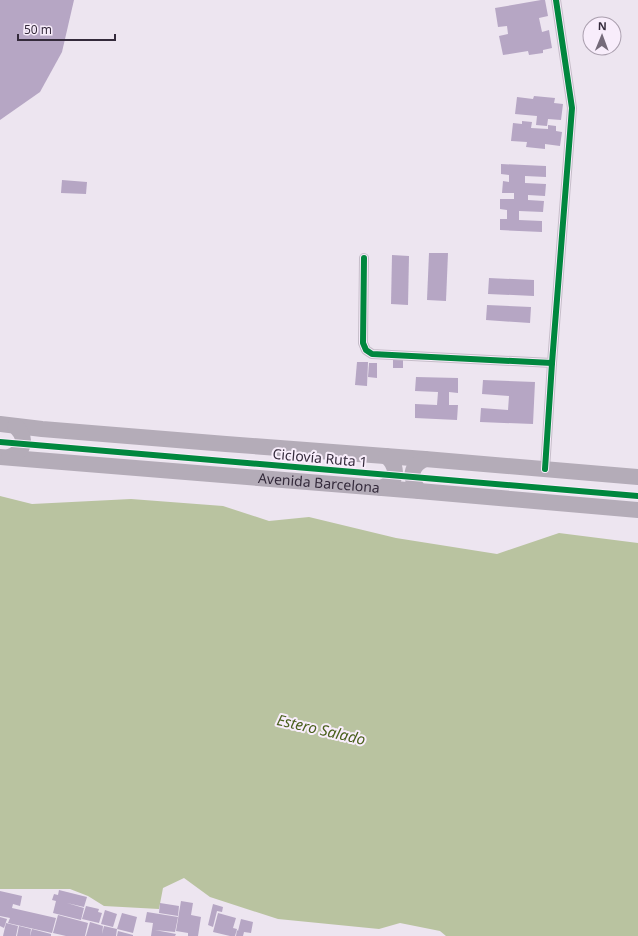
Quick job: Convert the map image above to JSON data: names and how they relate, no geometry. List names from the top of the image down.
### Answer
{
  "streets": {
    "main road": ["Avenida Barcelona"],
    "cycle path": ["Ciclovía Ruta 1"]
  },
  "water": ["Estero Salado"],
  "scale_bar": "50 m",
  "north": "top"
}
